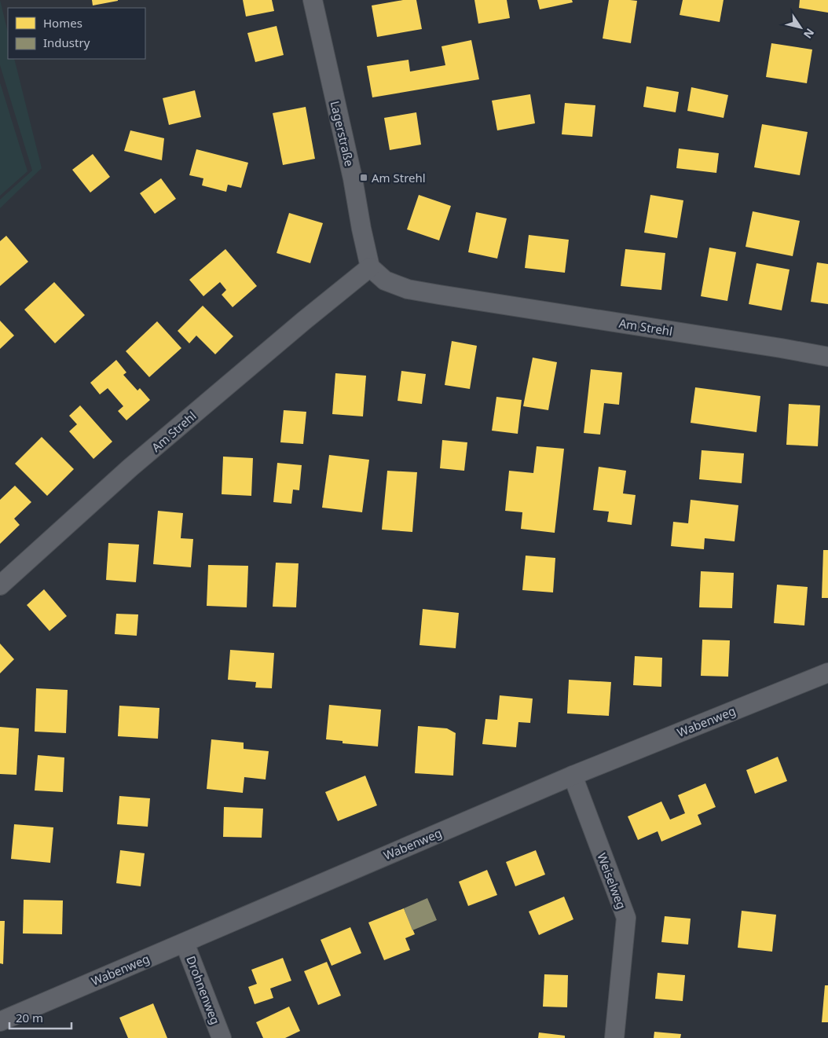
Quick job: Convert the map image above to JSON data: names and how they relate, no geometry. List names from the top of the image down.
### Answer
{
  "streets": {
    "street": [
      "Lagerstraße",
      "Am Strehl",
      "Wabenweg",
      "Weiselweg",
      "Drohnenweg"
    ]
  },
  "crossings": [
    ["Lagerstraße", "Am Strehl"],
    ["Wabenweg", "Weiselweg"],
    ["Wabenweg", "Drohnenweg"]
  ],
  "places": {
    "transit": ["Am Strehl"]
  },
  "legend": ["Homes", "Industry"],
  "scale_bar": "20 m",
  "north": "bottom right"
}
